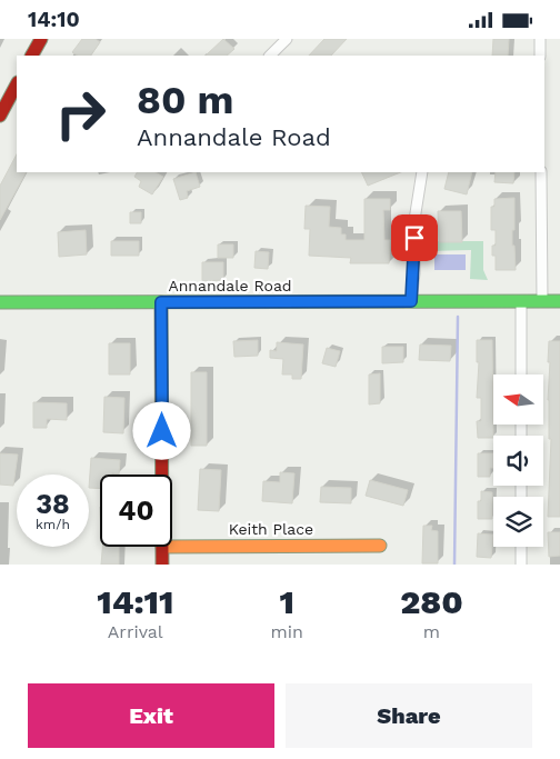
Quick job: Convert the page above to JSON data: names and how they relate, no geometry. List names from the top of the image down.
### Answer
{
  "streets": {
    "main road": ["Annandale Road", "Keith Place"]
  },
  "north": "left",
  "page": {
    "status": "14:10",
    "turn": ["80 m", "Annandale Road"],
    "speed": "38 km/h",
    "limit": "40",
    "eta": [
      "14:11",
      "Arrival",
      "1",
      "min",
      "280",
      "m"
    ],
    "buttons": ["Exit", "Share"]
  }
}
